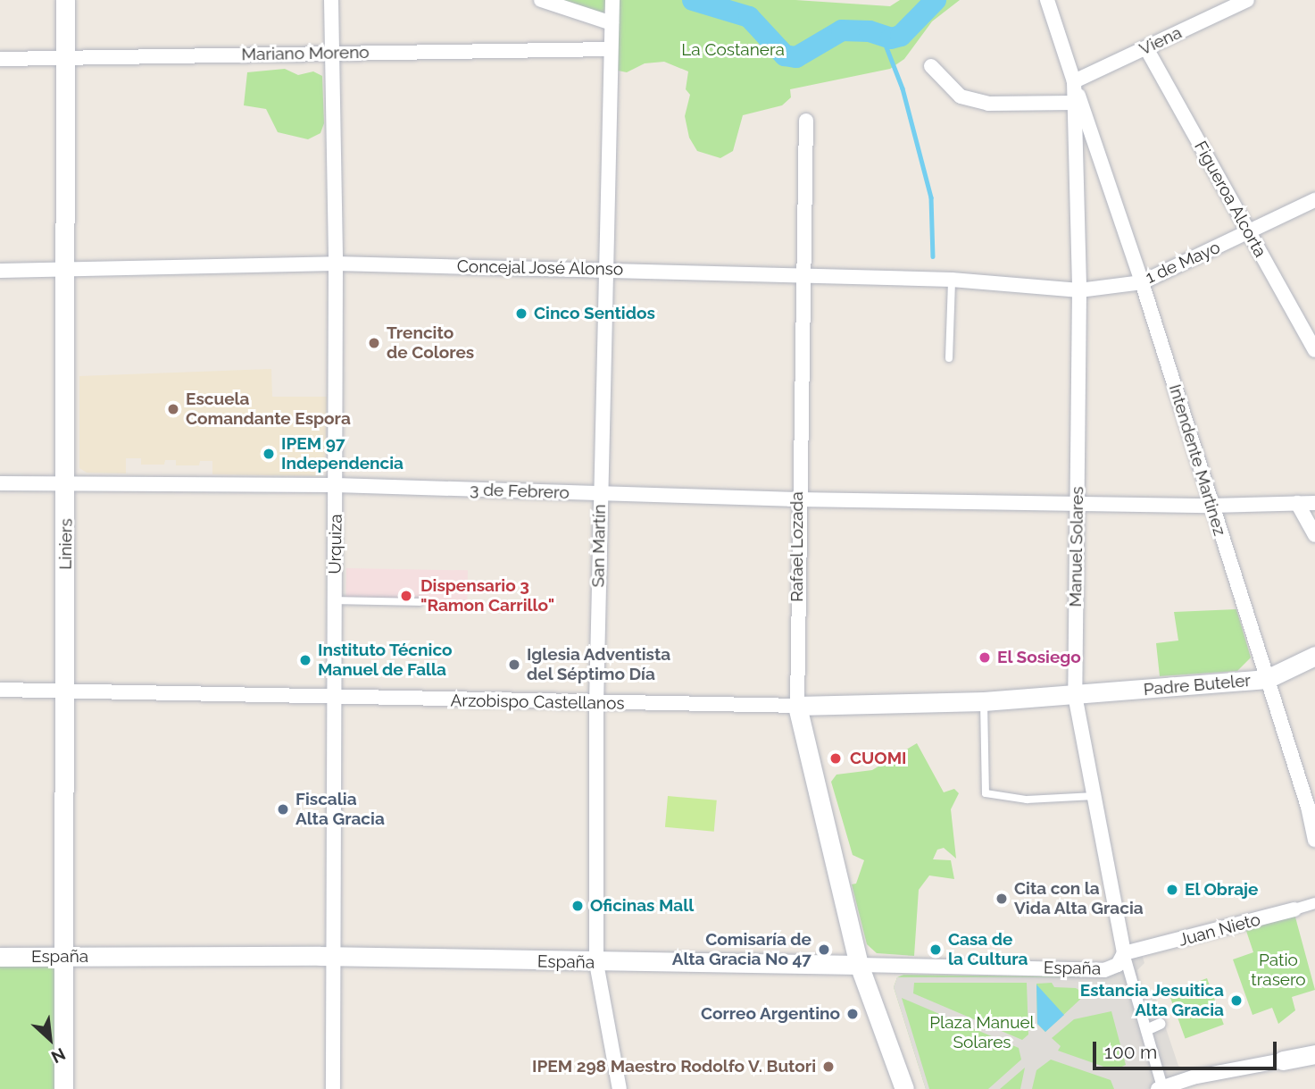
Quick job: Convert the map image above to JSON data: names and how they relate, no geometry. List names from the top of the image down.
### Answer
{
  "streets": {
    "street": [
      "Viena",
      "Mariano Moreno",
      "Figueroa Alcorta",
      "1 de Mayo",
      "Concejal José Alonso",
      "Intendente Martinez",
      "3 de Febrero",
      "Liniers",
      "Urquiza",
      "San Martín",
      "Rafael Lozada",
      "Manuel Solares",
      "Padre Buteler",
      "Arzobispo Castellanos",
      "Juan Nieto",
      "España"
    ]
  },
  "crossings": [
    ["Viena", "Figueroa Alcorta"],
    ["Viena", "Intendente Martinez"],
    ["Viena", "Manuel Solares"],
    ["Mariano Moreno", "Liniers"],
    ["Mariano Moreno", "Urquiza"],
    ["Mariano Moreno", "San Martín"],
    ["Figueroa Alcorta", "1 de Mayo"],
    ["1 de Mayo", "Concejal José Alonso"],
    ["1 de Mayo", "Intendente Martinez"],
    ["1 de Mayo", "Manuel Solares"],
    ["Concejal José Alonso", "Liniers"],
    ["Concejal José Alonso", "Urquiza"],
    ["Concejal José Alonso", "San Martín"],
    ["Concejal José Alonso", "Rafael Lozada"],
    ["Concejal José Alonso", "Manuel Solares"],
    ["Intendente Martinez", "3 de Febrero"],
    ["Intendente Martinez", "Manuel Solares"],
    ["Intendente Martinez", "Padre Buteler"],
    ["3 de Febrero", "Liniers"],
    ["3 de Febrero", "Urquiza"],
    ["3 de Febrero", "San Martín"],
    ["3 de Febrero", "Rafael Lozada"],
    ["3 de Febrero", "Manuel Solares"],
    ["Liniers", "Arzobispo Castellanos"],
    ["Liniers", "España"],
    ["Urquiza", "Arzobispo Castellanos"],
    ["Urquiza", "España"],
    ["San Martín", "Arzobispo Castellanos"],
    ["San Martín", "España"],
    ["Rafael Lozada", "Arzobispo Castellanos"],
    ["Rafael Lozada", "España"],
    ["Manuel Solares", "Padre Buteler"],
    ["Manuel Solares", "Arzobispo Castellanos"],
    ["Manuel Solares", "Juan Nieto"],
    ["Manuel Solares", "España"],
    ["Padre Buteler", "Arzobispo Castellanos"],
    ["Juan Nieto", "España"]
  ],
  "parks": ["La Costanera", "Patio trasero", "Plaza Manuel Solares"],
  "places": [
    "Cinco Sentidos",
    "Trencito de Colores",
    "Escuela Comandante Espora",
    "IPEM 97 Independencia",
    "Dispensario 3 \"Ramon Carrillo\"",
    "El Sosiego",
    "Instituto Técnico Manuel de Falla",
    "Iglesia Adventista del Séptimo Día",
    "CUOMI",
    "Fiscalia Alta Gracia",
    "El Obraje",
    "Cita con la Vida Alta Gracia",
    "Oficinas Mall",
    "Comisaría de Alta Gracia No 47",
    "Casa de la Cultura",
    "Estancia Jesuitica Alta Gracia",
    "Correo Argentino",
    "IPEM 298 Maestro Rodolfo V. Butori"
  ],
  "scale_bar": "100 m",
  "north": "bottom right"
}
